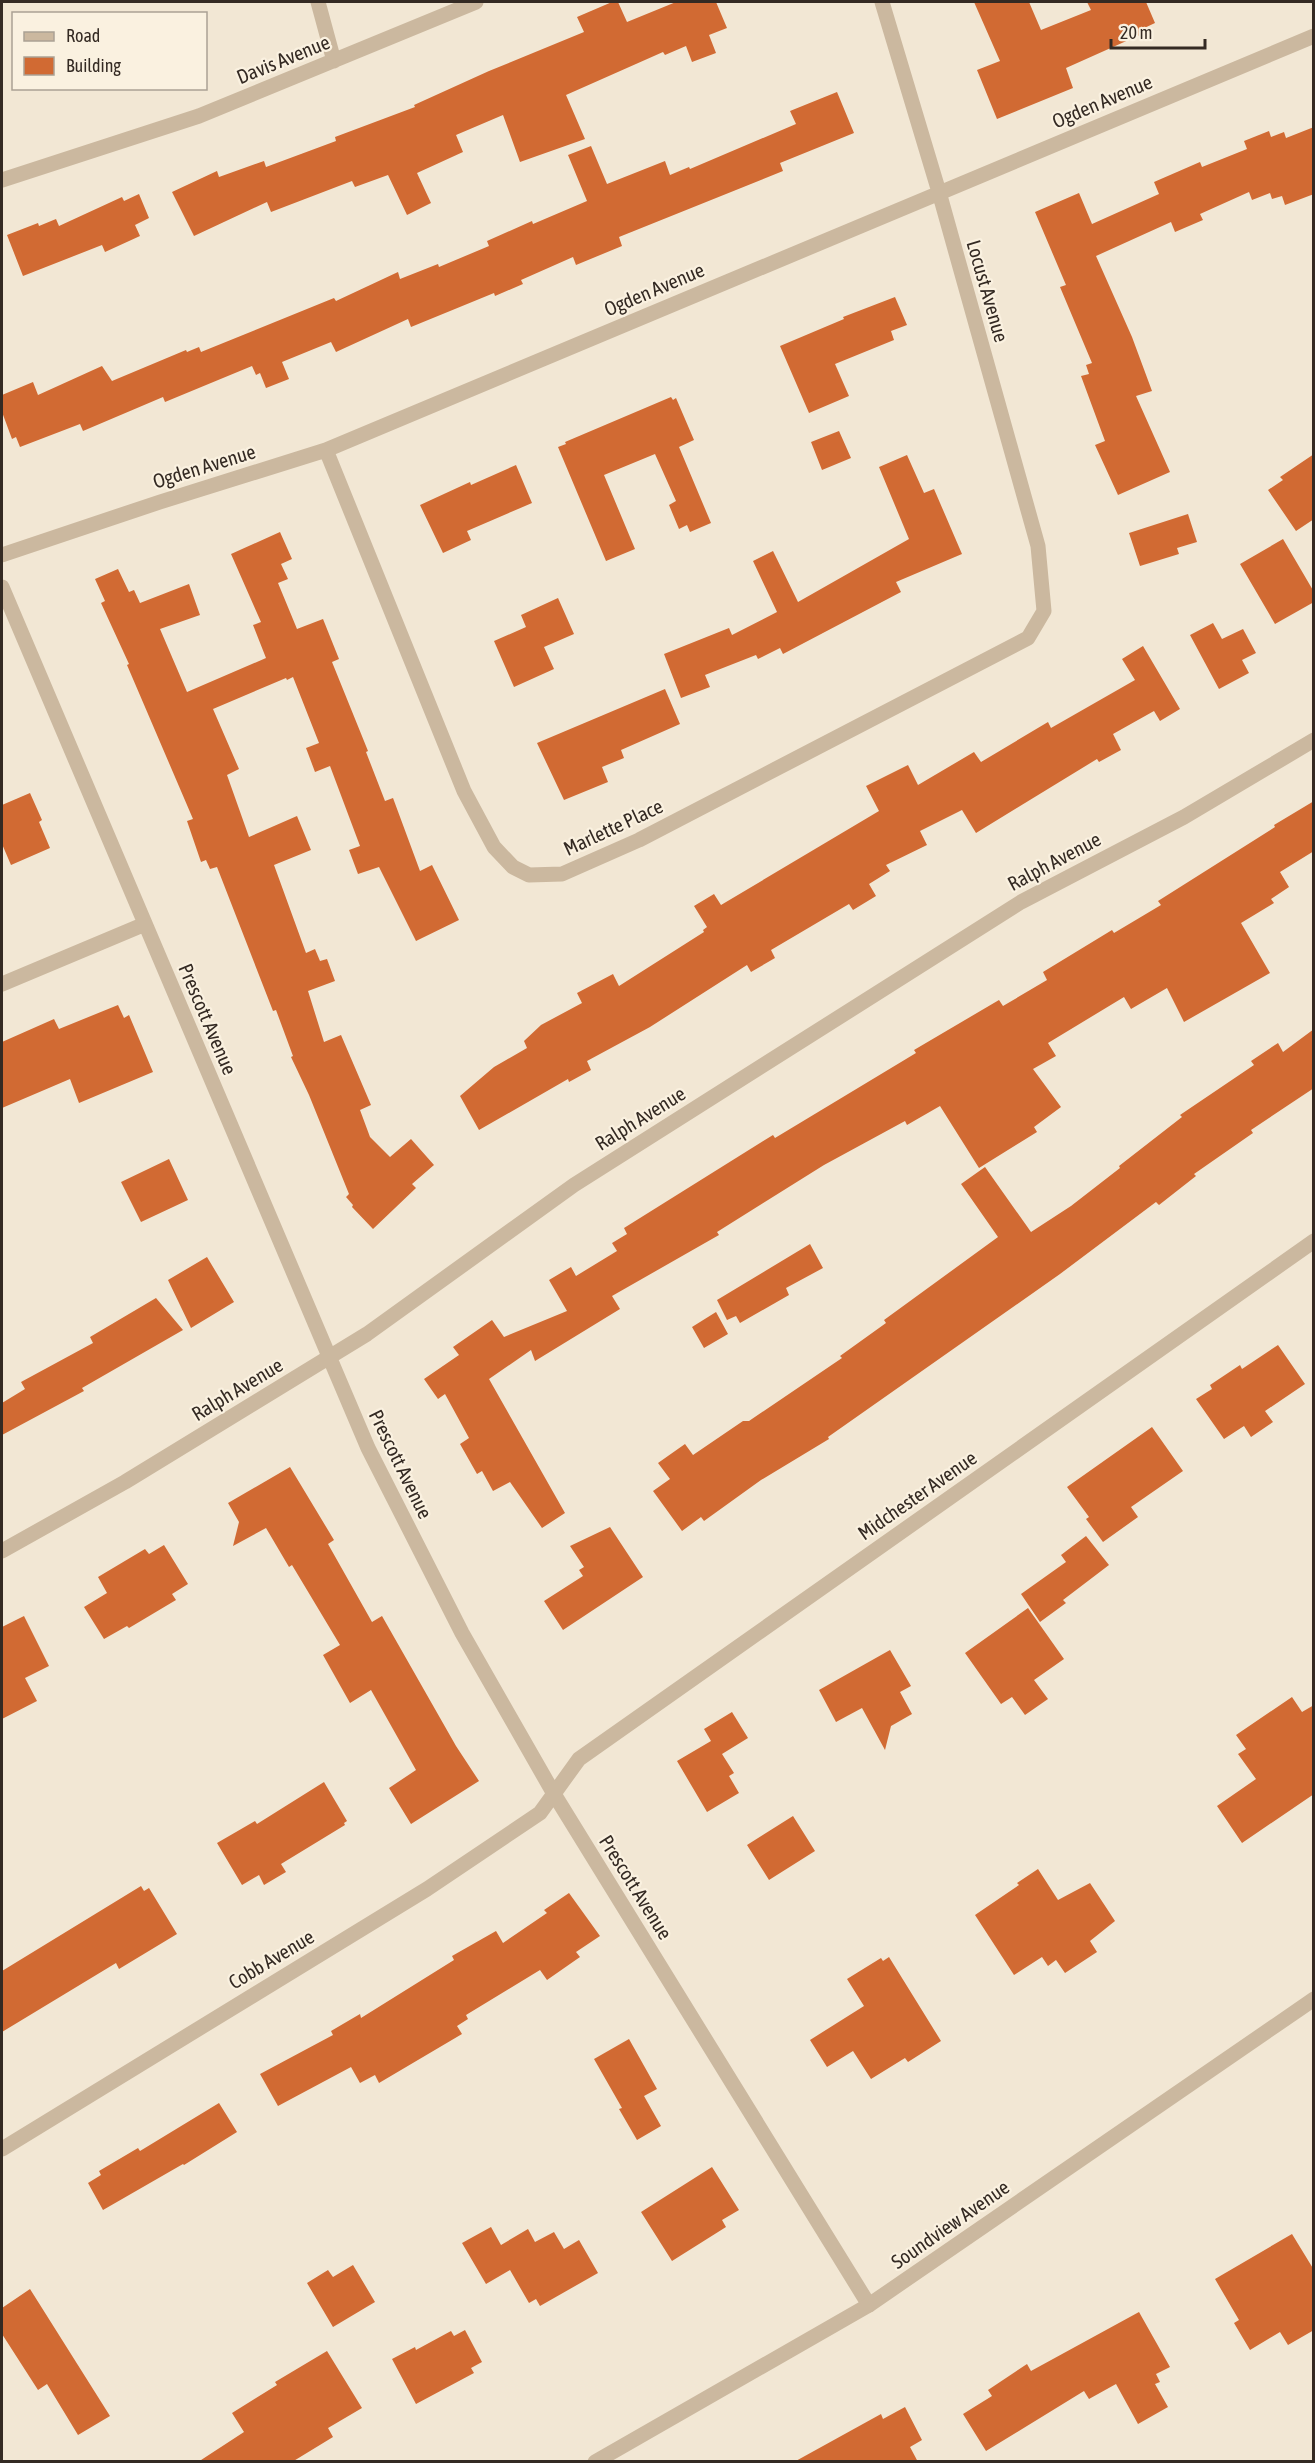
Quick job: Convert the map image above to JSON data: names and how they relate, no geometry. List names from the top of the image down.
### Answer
{
  "streets": {
    "street": [
      "Davis Avenue",
      "Ogden Avenue",
      "Locust Avenue",
      "Marlette Place",
      "Ralph Avenue",
      "Prescott Avenue",
      "Midchester Avenue",
      "Cobb Avenue",
      "Soundview Avenue"
    ]
  },
  "crossings": [
    ["Ogden Avenue", "Locust Avenue"],
    ["Ogden Avenue", "Marlette Place"],
    ["Locust Avenue", "Marlette Place"],
    ["Ralph Avenue", "Prescott Avenue"],
    ["Prescott Avenue", "Midchester Avenue"],
    ["Prescott Avenue", "Cobb Avenue"],
    ["Prescott Avenue", "Soundview Avenue"],
    ["Midchester Avenue", "Cobb Avenue"]
  ],
  "legend": ["Road", "Building"],
  "scale_bar": "20 m"
}
